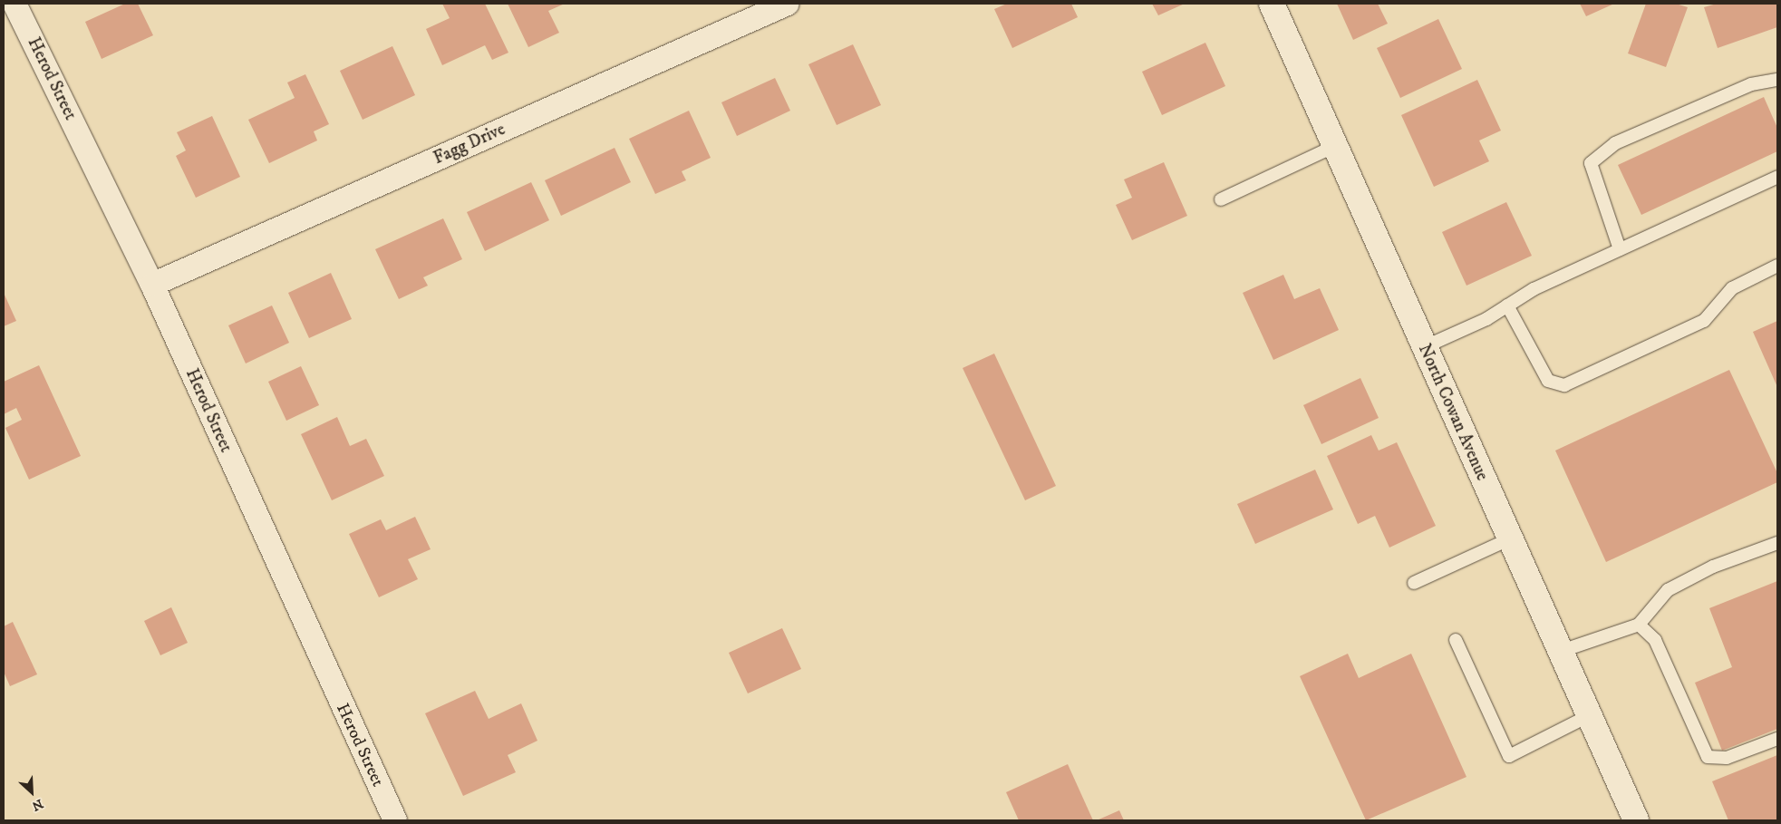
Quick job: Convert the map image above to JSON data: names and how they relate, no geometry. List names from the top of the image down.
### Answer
{
  "streets": {
    "street": ["Herod Street", "Fagg Drive", "North Cowan Avenue"]
  },
  "crossings": [
    ["Herod Street", "Fagg Drive"]
  ],
  "north": "bottom right"
}
